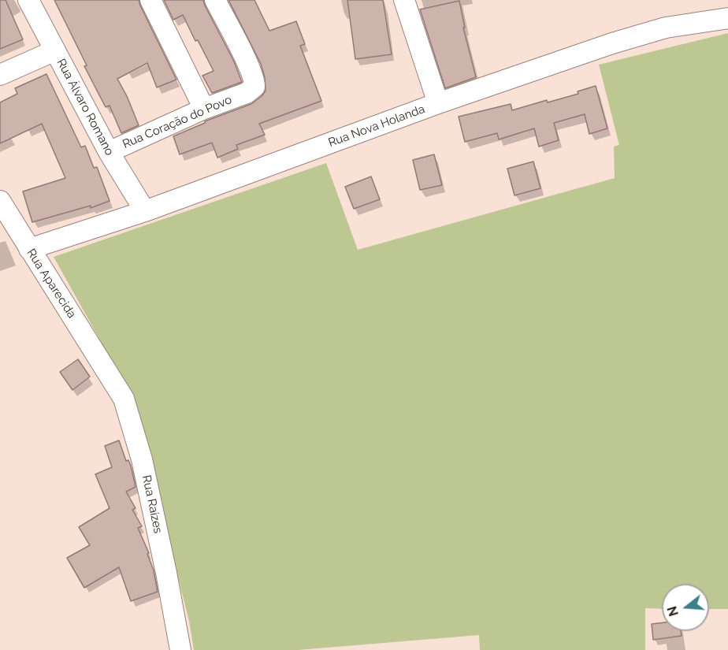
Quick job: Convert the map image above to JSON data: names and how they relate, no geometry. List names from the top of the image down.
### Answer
{
  "streets": {
    "street": [
      "Rua Álvaro Romano",
      "Rua Coração do Povo",
      "Rua Nova Holanda",
      "Rua Aparecida",
      "Rua Raizes"
    ]
  },
  "crossings": [
    ["Rua Álvaro Romano", "Rua Coração do Povo"],
    ["Rua Álvaro Romano", "Rua Nova Holanda"],
    ["Rua Nova Holanda", "Rua Aparecida"],
    ["Rua Aparecida", "Rua Raizes"]
  ],
  "north": "left"
}
